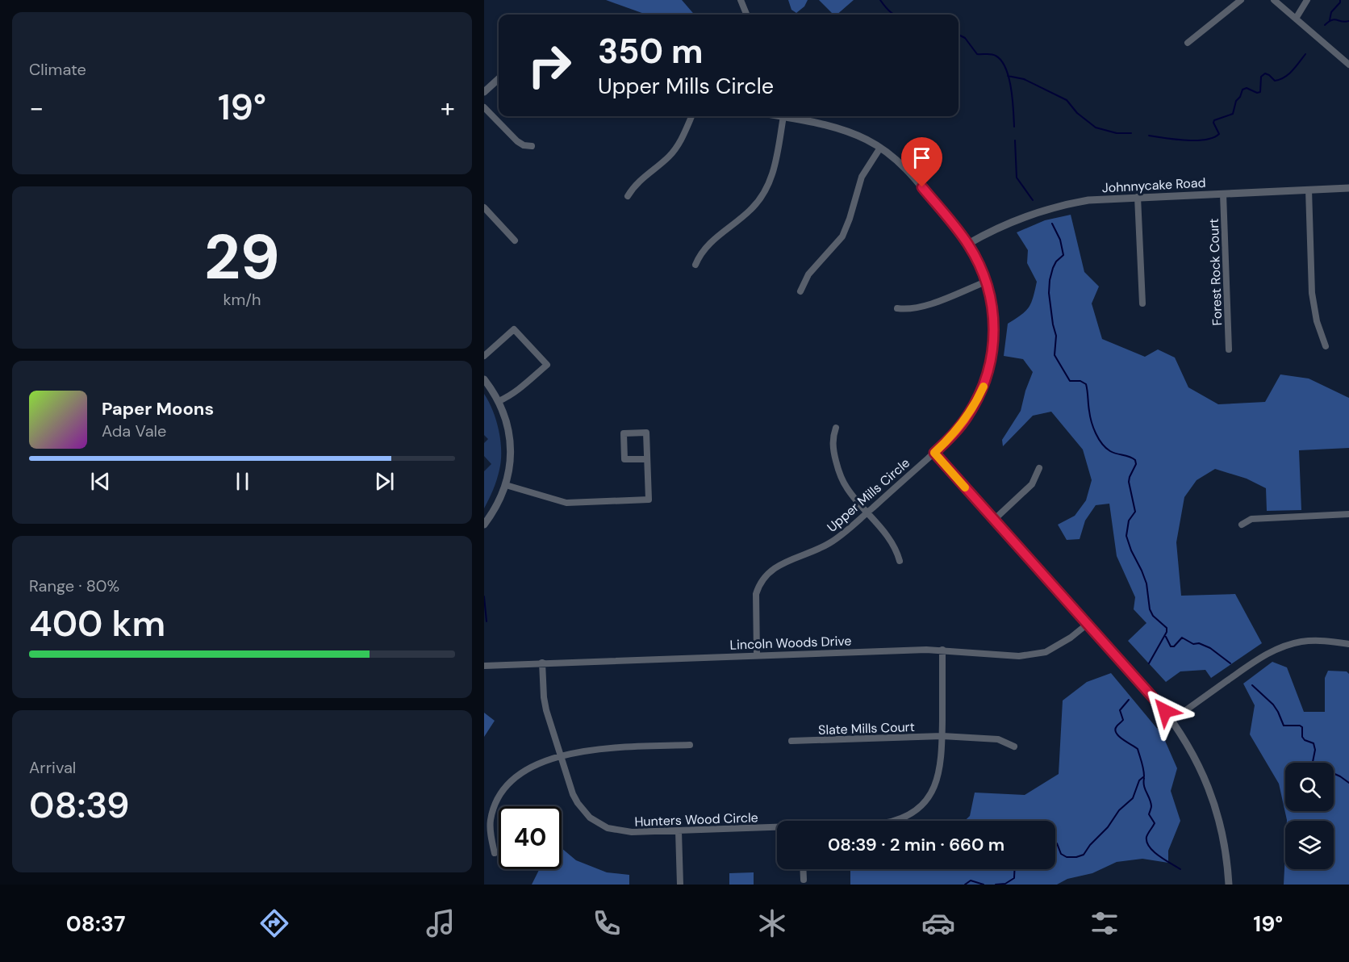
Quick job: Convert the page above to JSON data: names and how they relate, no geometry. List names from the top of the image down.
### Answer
{
  "streets": {
    "street": [
      "Johnnycake Road",
      "Forest Rock Court",
      "Upper Mills Circle",
      "Lincoln Woods Drive",
      "Slate Mills Court",
      "Hunters Wood Circle"
    ]
  },
  "crossings": [
    ["Johnnycake Road", "Forest Rock Court"],
    ["Johnnycake Road", "Upper Mills Circle"],
    ["Upper Mills Circle", "Lincoln Woods Drive"],
    ["Lincoln Woods Drive", "Hunters Wood Circle"],
    ["Slate Mills Court", "Hunters Wood Circle"]
  ],
  "page": {
    "tile": [
      "Climate",
      ["29", "km/h"],
      ["Range · 80%", "400 km"],
      ["Arrival", "08:39"]
    ],
    "turn": ["350 m", "Upper Mills Circle"],
    "heat": ["−", "19°", "+"],
    "song": ["Paper Moons", "Ada Vale"],
    "limit": "40",
    "trip": "08:39 · 2 min · 660 m",
    "tabs": ["08:37", "19°"]
  }
}
